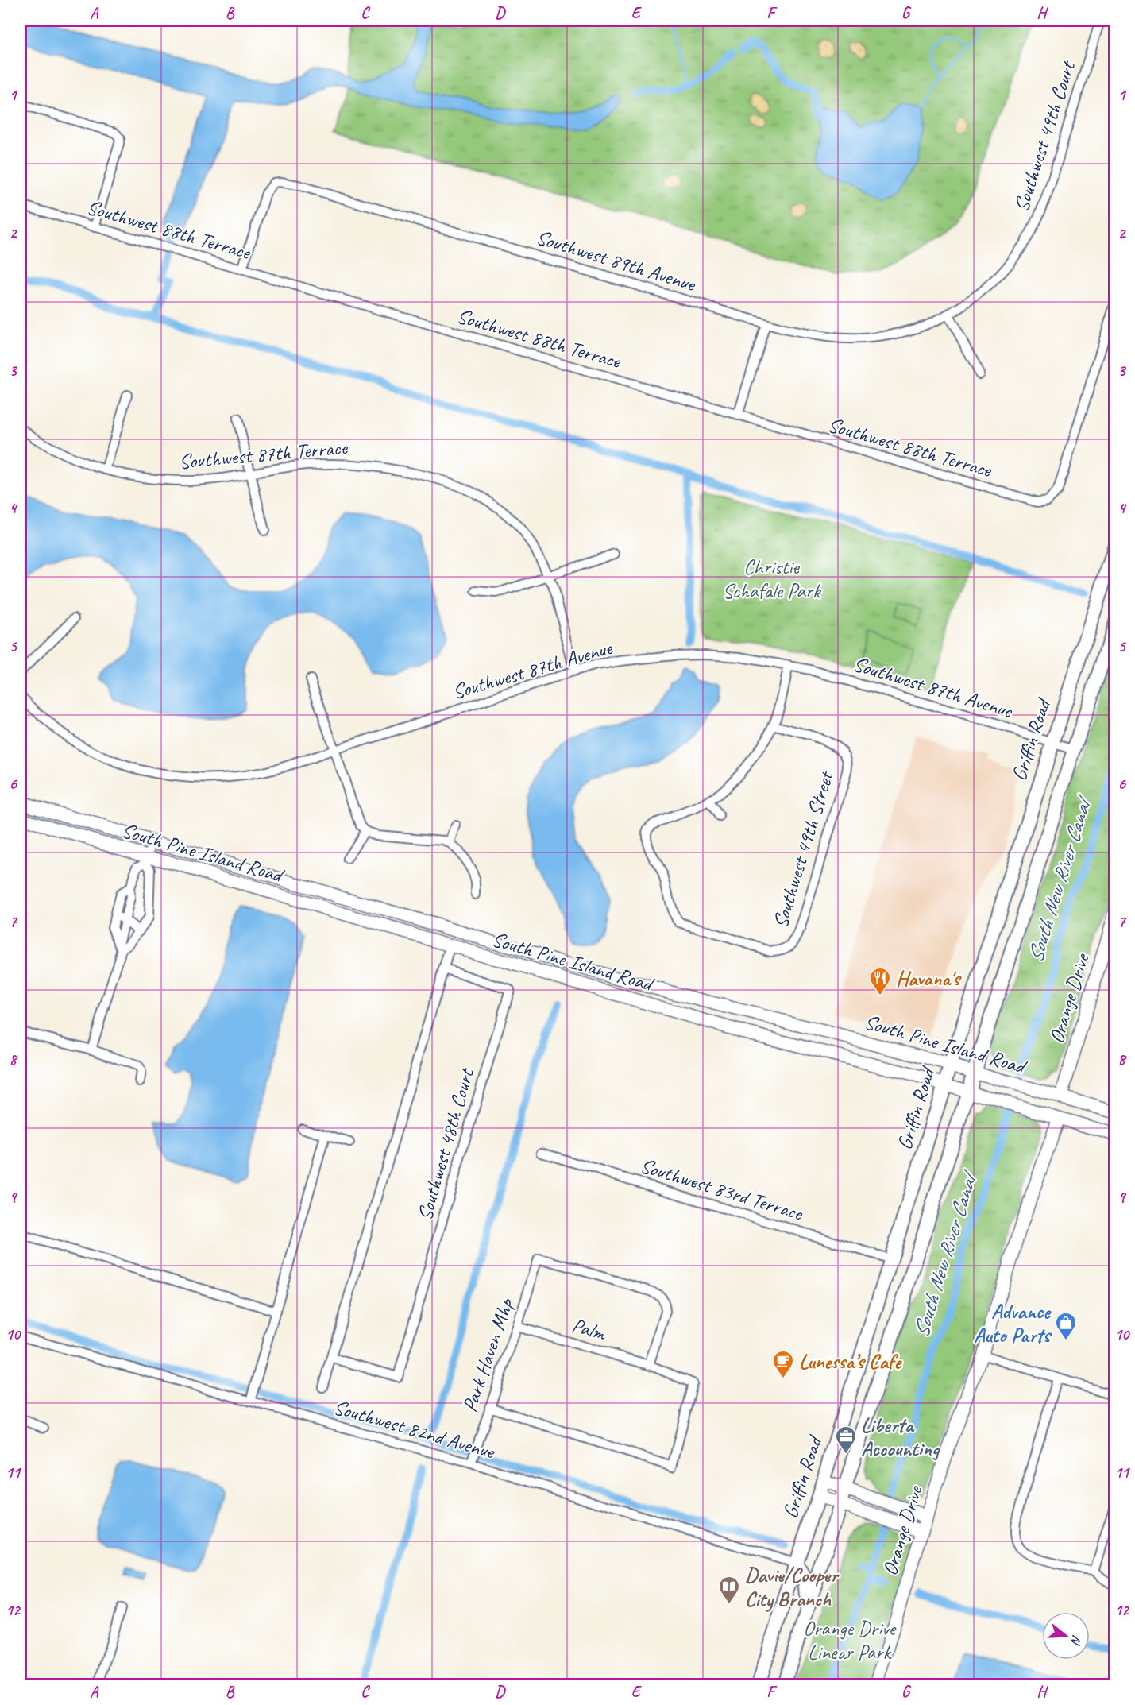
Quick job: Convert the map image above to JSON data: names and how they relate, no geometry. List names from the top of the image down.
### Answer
{
  "streets": {
    "main road": ["Griffin Road", "South Pine Island Road", "Orange Drive"],
    "street": [
      "Southwest 49th Court",
      "Southwest 88th Terrace",
      "Southwest 89th Avenue",
      "Southwest 87th Terrace",
      "Southwest 87th Avenue",
      "Southwest 49th Street",
      "Southwest 48th Court",
      "Southwest 83rd Terrace",
      "Palm",
      "Park Haven Mhp",
      "Southwest 82nd Avenue"
    ]
  },
  "crossings": [
    ["Southwest 49th Court", "Southwest 89th Avenue"],
    ["Southwest 88th Terrace", "Southwest 89th Avenue"],
    ["Southwest 87th Terrace", "Southwest 87th Avenue"],
    ["Southwest 87th Avenue", "Griffin Road"],
    ["Griffin Road", "South Pine Island Road"],
    ["Griffin Road", "Southwest 83rd Terrace"],
    ["Griffin Road", "Southwest 82nd Avenue"],
    ["South Pine Island Road", "Orange Drive"],
    ["Palm", "Park Haven Mhp"],
    ["Park Haven Mhp", "Southwest 82nd Avenue"]
  ],
  "water": ["South New River Canal"],
  "parks": ["Christie Schafale Park", "Orange Drive Linear Park"],
  "places": {
    "restaurant": ["Havana's"],
    "shop": ["Advance Auto Parts"],
    "cafe": ["Lunessa’s Cafe"],
    "office": ["Liberta Accounting"],
    "library": ["Davie/Cooper City Branch"]
  },
  "north": "right",
  "grid": {
    "columns": [
      "A",
      "B",
      "C",
      "D",
      "E",
      "F",
      "G",
      "H"
    ],
    "rows": [
      "1",
      "2",
      "3",
      "4",
      "5",
      "6",
      "7",
      "8",
      "9",
      "10",
      "11",
      "12"
    ]
  }
}
